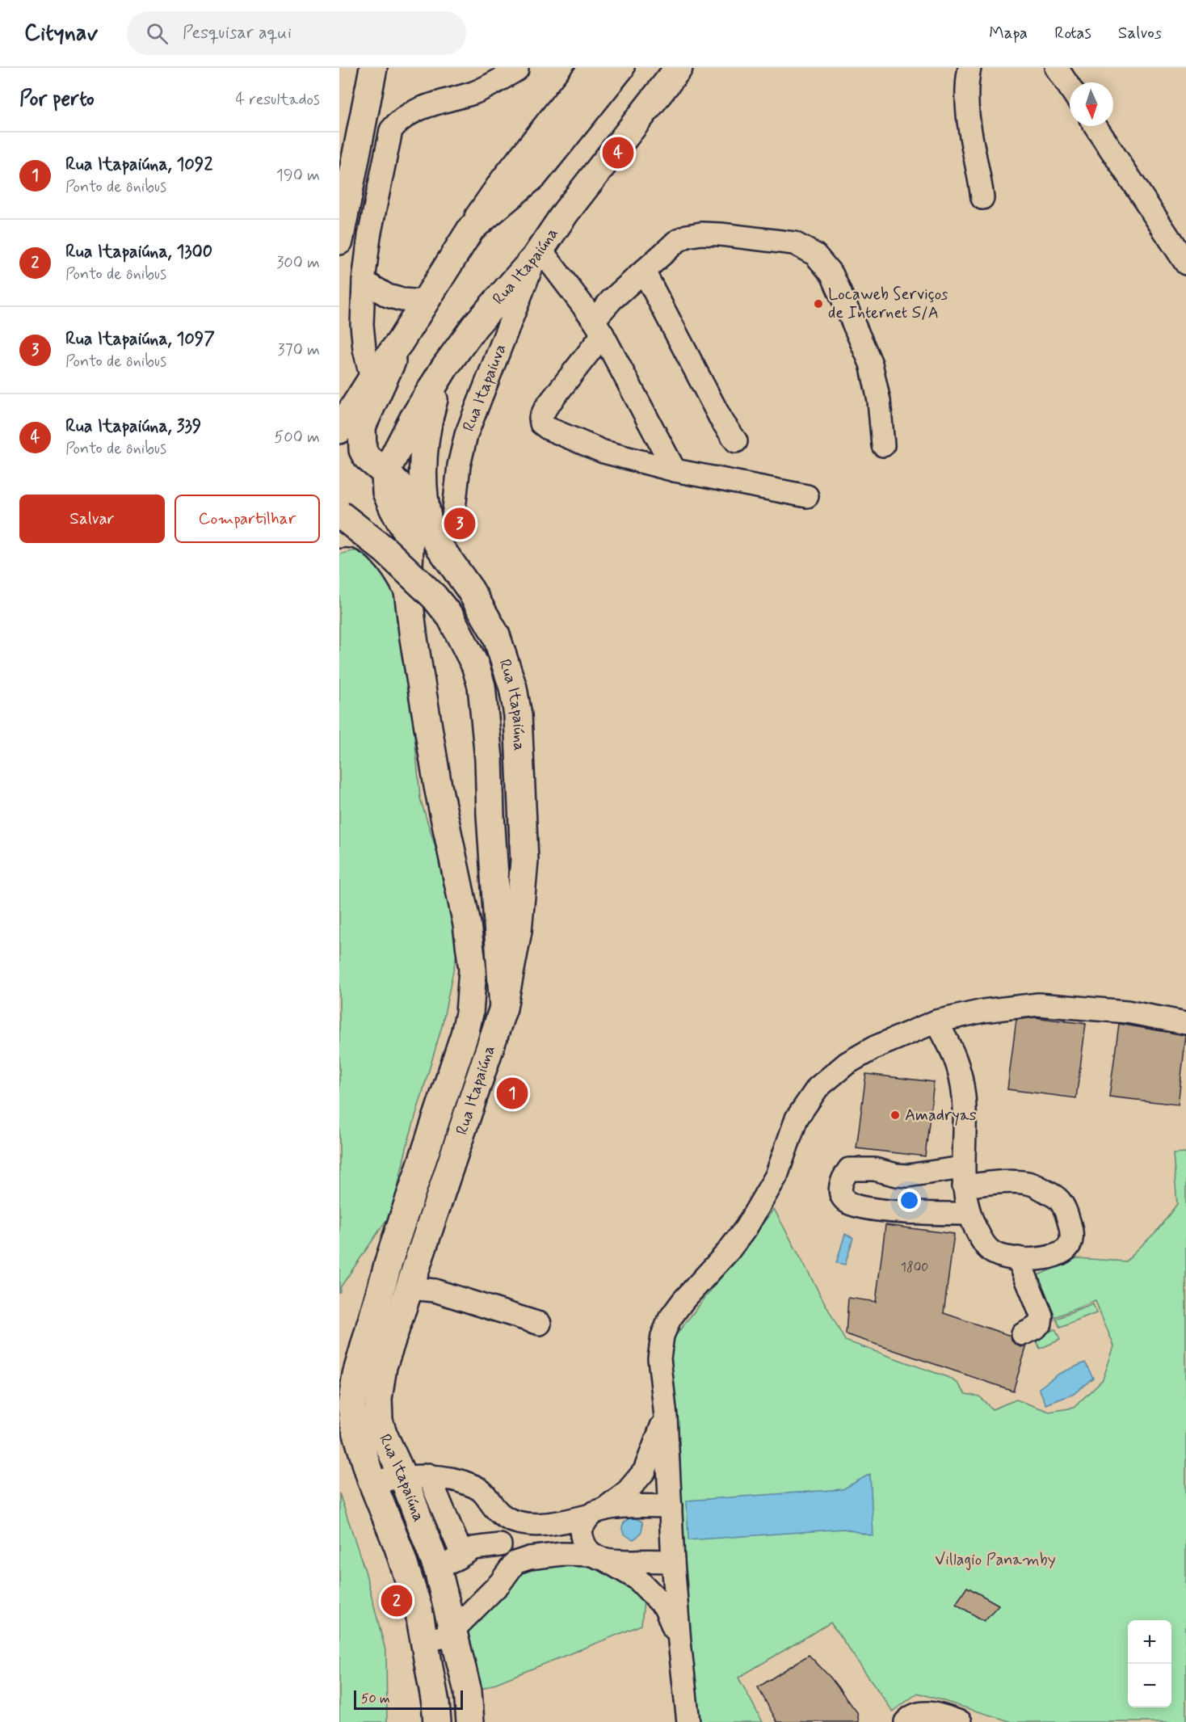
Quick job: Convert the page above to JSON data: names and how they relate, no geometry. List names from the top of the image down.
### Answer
{
  "streets": {
    "main road": ["Rua Itapaiúna"],
    "street": ["Rua Itapaiuva"]
  },
  "crossings": [
    ["Rua Itapaiúna", "Rua Itapaiuva"]
  ],
  "parks": ["Villagio Panamby"],
  "places": ["Locaweb Serviços de Internet S/A", "Amadryas"],
  "house_numbers": ["1800"],
  "scale_bar": "50 m",
  "north": "bottom",
  "page": {
    "header": "Citynav",
    "search": "Pesquisar aqui",
    "nav": ["Mapa", "Rotas", "Salvos"],
    "heading": ["Por perto", "4 resultados"],
    "list": [
      {
        "mark": "1",
        "name": "Rua Itapaiúna, 1092",
        "note": "Ponto de ônibus",
        "value": "190 m"
      },
      {
        "mark": "2",
        "name": "Rua Itapaiúna, 1300",
        "note": "Ponto de ônibus",
        "value": "300 m"
      },
      {
        "mark": "3",
        "name": "Rua Itapaiúna, 1097",
        "note": "Ponto de ônibus",
        "value": "370 m"
      },
      {
        "mark": "4",
        "name": "Rua Itapaiúna, 339",
        "note": "Ponto de ônibus",
        "value": "500 m"
      }
    ],
    "pins": [
      "4",
      "3",
      "1",
      "2"
    ],
    "buttons": ["Salvar", "Compartilhar"],
    "map_buttons": ["+", "−"],
    "scale": "50 m"
  }
}
